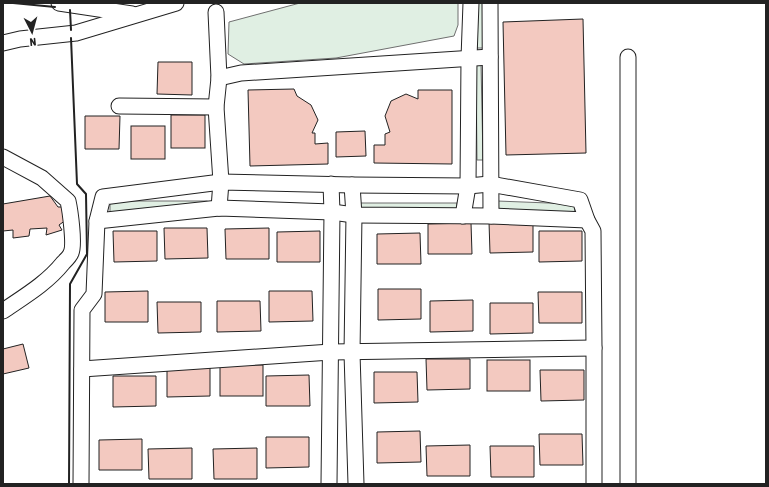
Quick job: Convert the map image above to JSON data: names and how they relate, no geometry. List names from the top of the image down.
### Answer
{
  "north": "bottom"
}
